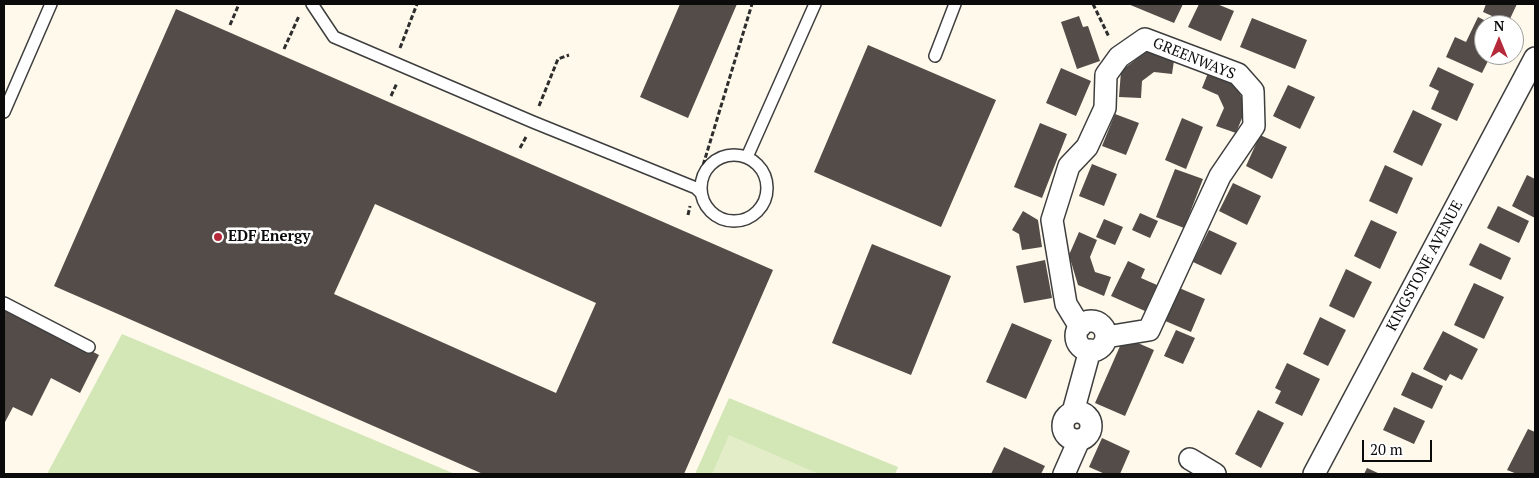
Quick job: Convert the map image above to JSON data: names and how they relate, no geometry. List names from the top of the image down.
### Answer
{
  "streets": {
    "street": ["GREENWAYS", "KINGSTONE AVENUE"]
  },
  "places": ["EDF Energy"],
  "scale_bar": "20 m",
  "north": "top"
}
